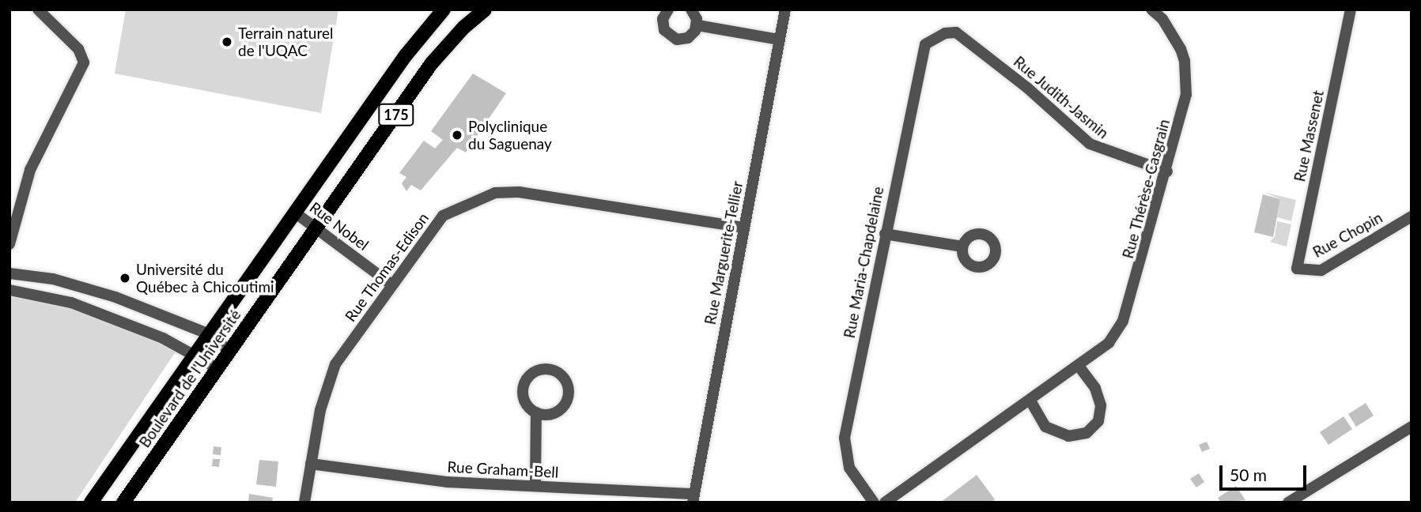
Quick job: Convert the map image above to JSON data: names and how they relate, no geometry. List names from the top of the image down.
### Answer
{
  "streets": {
    "main road": ["175", "Boulevard de l'Université"],
    "street": [
      "Rue Judith-Jasmin",
      "Rue Massenet",
      "Rue Thérèse-Casgrain",
      "Rue Nobel",
      "Rue Chopin",
      "Rue Marguerite-Tellier",
      "Rue Maria-Chapdelaine",
      "Rue Thomas-Edison",
      "Rue Graham-Bell"
    ]
  },
  "crossings": [
    ["Rue Judith-Jasmin", "Rue Thérèse-Casgrain"],
    ["Rue Judith-Jasmin", "Rue Maria-Chapdelaine"],
    ["Rue Massenet", "Rue Chopin"],
    ["Rue Nobel", "Rue Thomas-Edison"],
    ["Rue Nobel", "Boulevard de l'Université"],
    ["Rue Marguerite-Tellier", "Rue Thomas-Edison"],
    ["Rue Marguerite-Tellier", "Rue Graham-Bell"],
    ["Rue Thomas-Edison", "Rue Graham-Bell"]
  ],
  "places": ["Terrain naturel de l'UQAC", "Polyclinique du Saguenay", "Université du Québec à Chicoutimi"],
  "scale_bar": "50 m"
}
